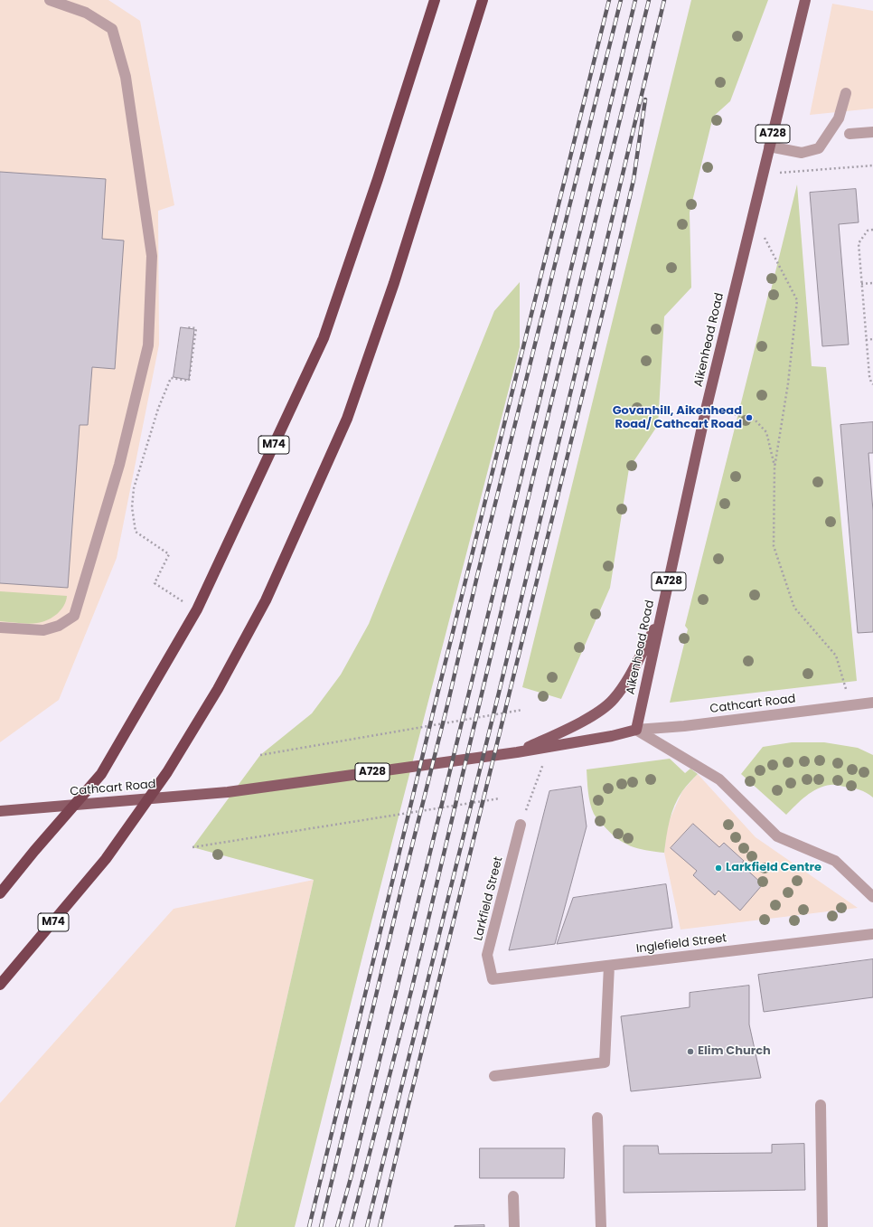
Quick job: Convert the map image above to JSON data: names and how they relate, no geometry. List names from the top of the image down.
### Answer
{
  "streets": {
    "highway": ["M74"],
    "main road": ["A728", "Aikenhead Road", "Cathcart Road"],
    "street": ["Larkfield Street", "Inglefield Street"]
  },
  "crossings": [
    ["A728", "Aikenhead Road"],
    ["A728", "Cathcart Road"],
    ["Aikenhead Road", "Cathcart Road"],
    ["Larkfield Street", "Inglefield Street"]
  ],
  "places": ["Govanhill, Aikenhead Road/ Cathcart Road", "Larkfield Centre", "Elim Church"]
}
